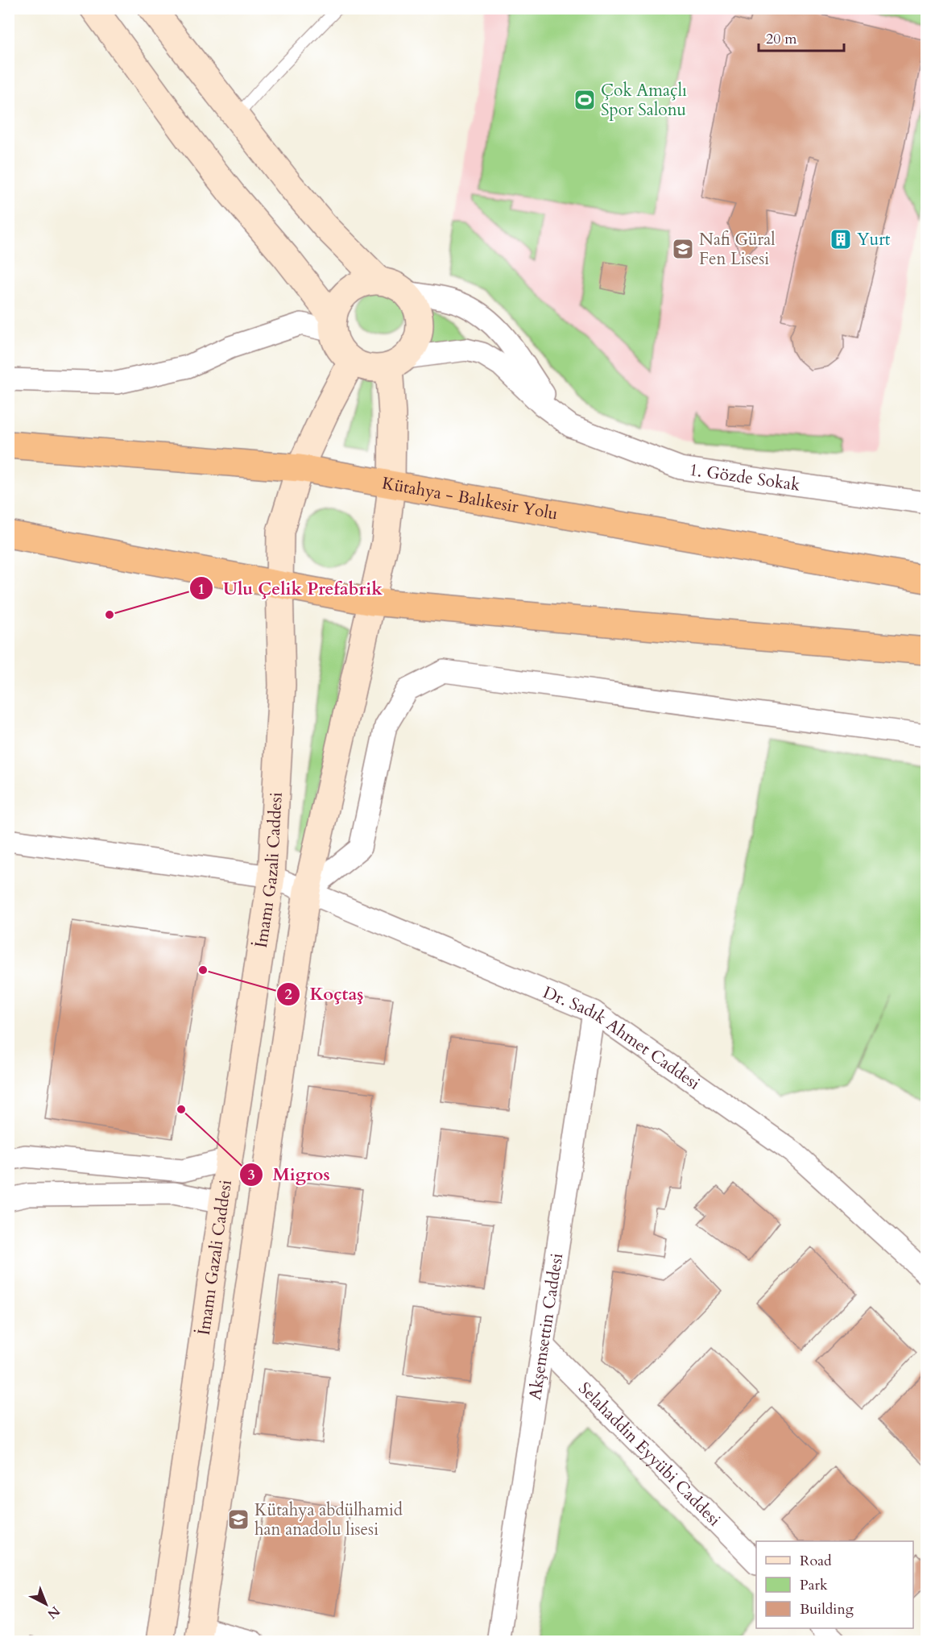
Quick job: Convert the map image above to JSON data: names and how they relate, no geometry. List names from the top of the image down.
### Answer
{
  "streets": {
    "highway": ["Kütahya - Balıkesir Yolu"],
    "main road": ["İmamı Gazali Caddesi"],
    "street": [
      "1. Gözde Sokak",
      "Dr. Sadık Ahmet Caddesi",
      "Akşemsettin Caddesi",
      "Selahaddin Eyyübi Caddesi"
    ]
  },
  "crossings": [
    ["Kütahya - Balıkesir Yolu", "İmamı Gazali Caddesi"],
    ["İmamı Gazali Caddesi", "Dr. Sadık Ahmet Caddesi"],
    ["Dr. Sadık Ahmet Caddesi", "Akşemsettin Caddesi"],
    ["Akşemsettin Caddesi", "Selahaddin Eyyübi Caddesi"]
  ],
  "places": {
    "sports": ["Çok Amaçlı Spor Salonu"],
    "building": ["Yurt"],
    "school or university": ["Nafi Güral Fen Lisesi", "Kütahya abdülhamid han anadolu lisesi"],
    "other": ["Ulu Çelik Prefabrik", "Koçtaş", "Migros"]
  },
  "legend": ["Road", "Park", "Building"],
  "scale_bar": "20 m",
  "north": "bottom right"
}
